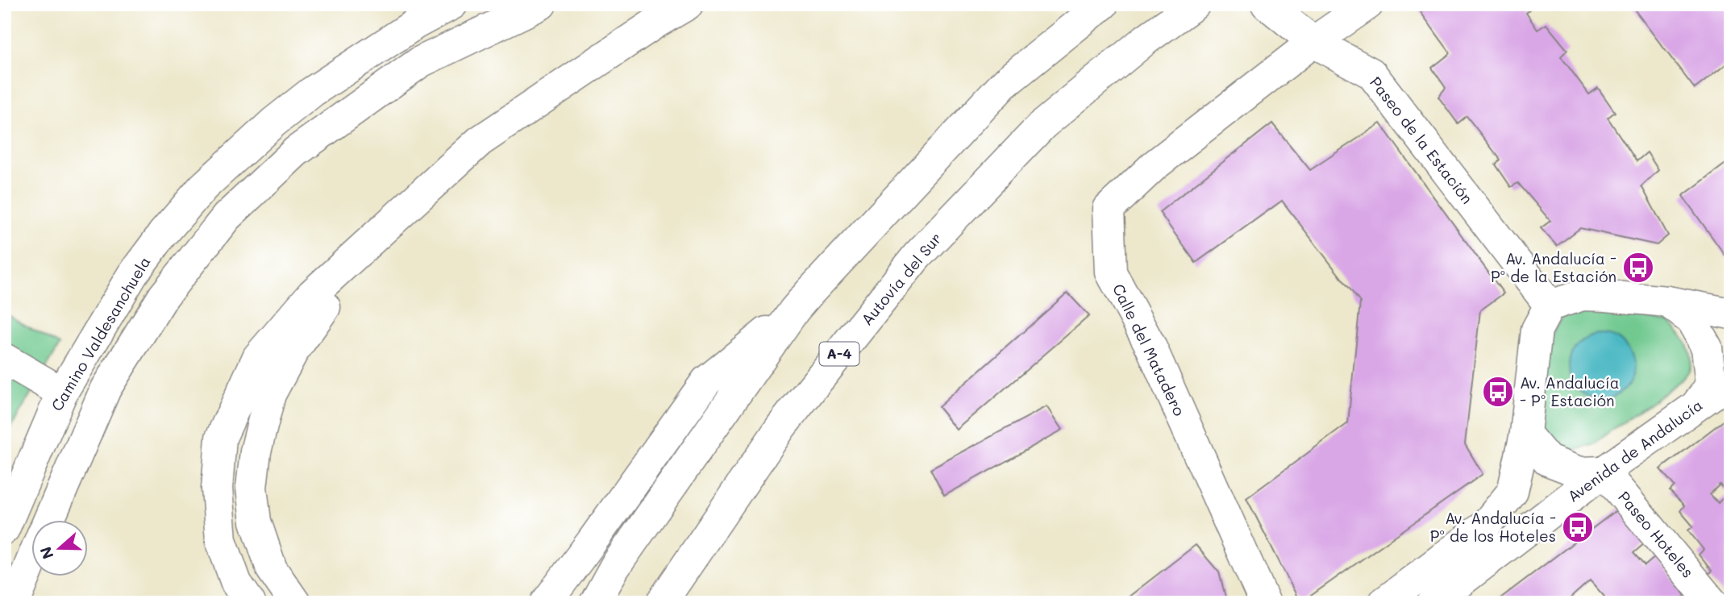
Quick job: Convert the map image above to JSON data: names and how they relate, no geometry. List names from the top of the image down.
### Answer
{
  "streets": {
    "main road": [
      "Paseo de la Estación",
      "Autovía del Sur",
      "Camino Valdesanchuela",
      "Calle del Matadero",
      "A-4",
      "Avenida de Andalucía",
      "Paseo Hoteles"
    ]
  },
  "crossings": [
    ["Paseo de la Estación", "Calle del Matadero"],
    ["Paseo de la Estación", "Avenida de Andalucía"],
    ["Paseo de la Estación", "Paseo Hoteles"],
    ["Avenida de Andalucía", "Paseo Hoteles"]
  ],
  "places": {
    "bus stop": ["Av. Andalucía - Pº de la Estación", "Av. Andalucía - Pº Estación", "Av. Andalucía - Pº de los Hoteles"]
  },
  "north": "left"
}
